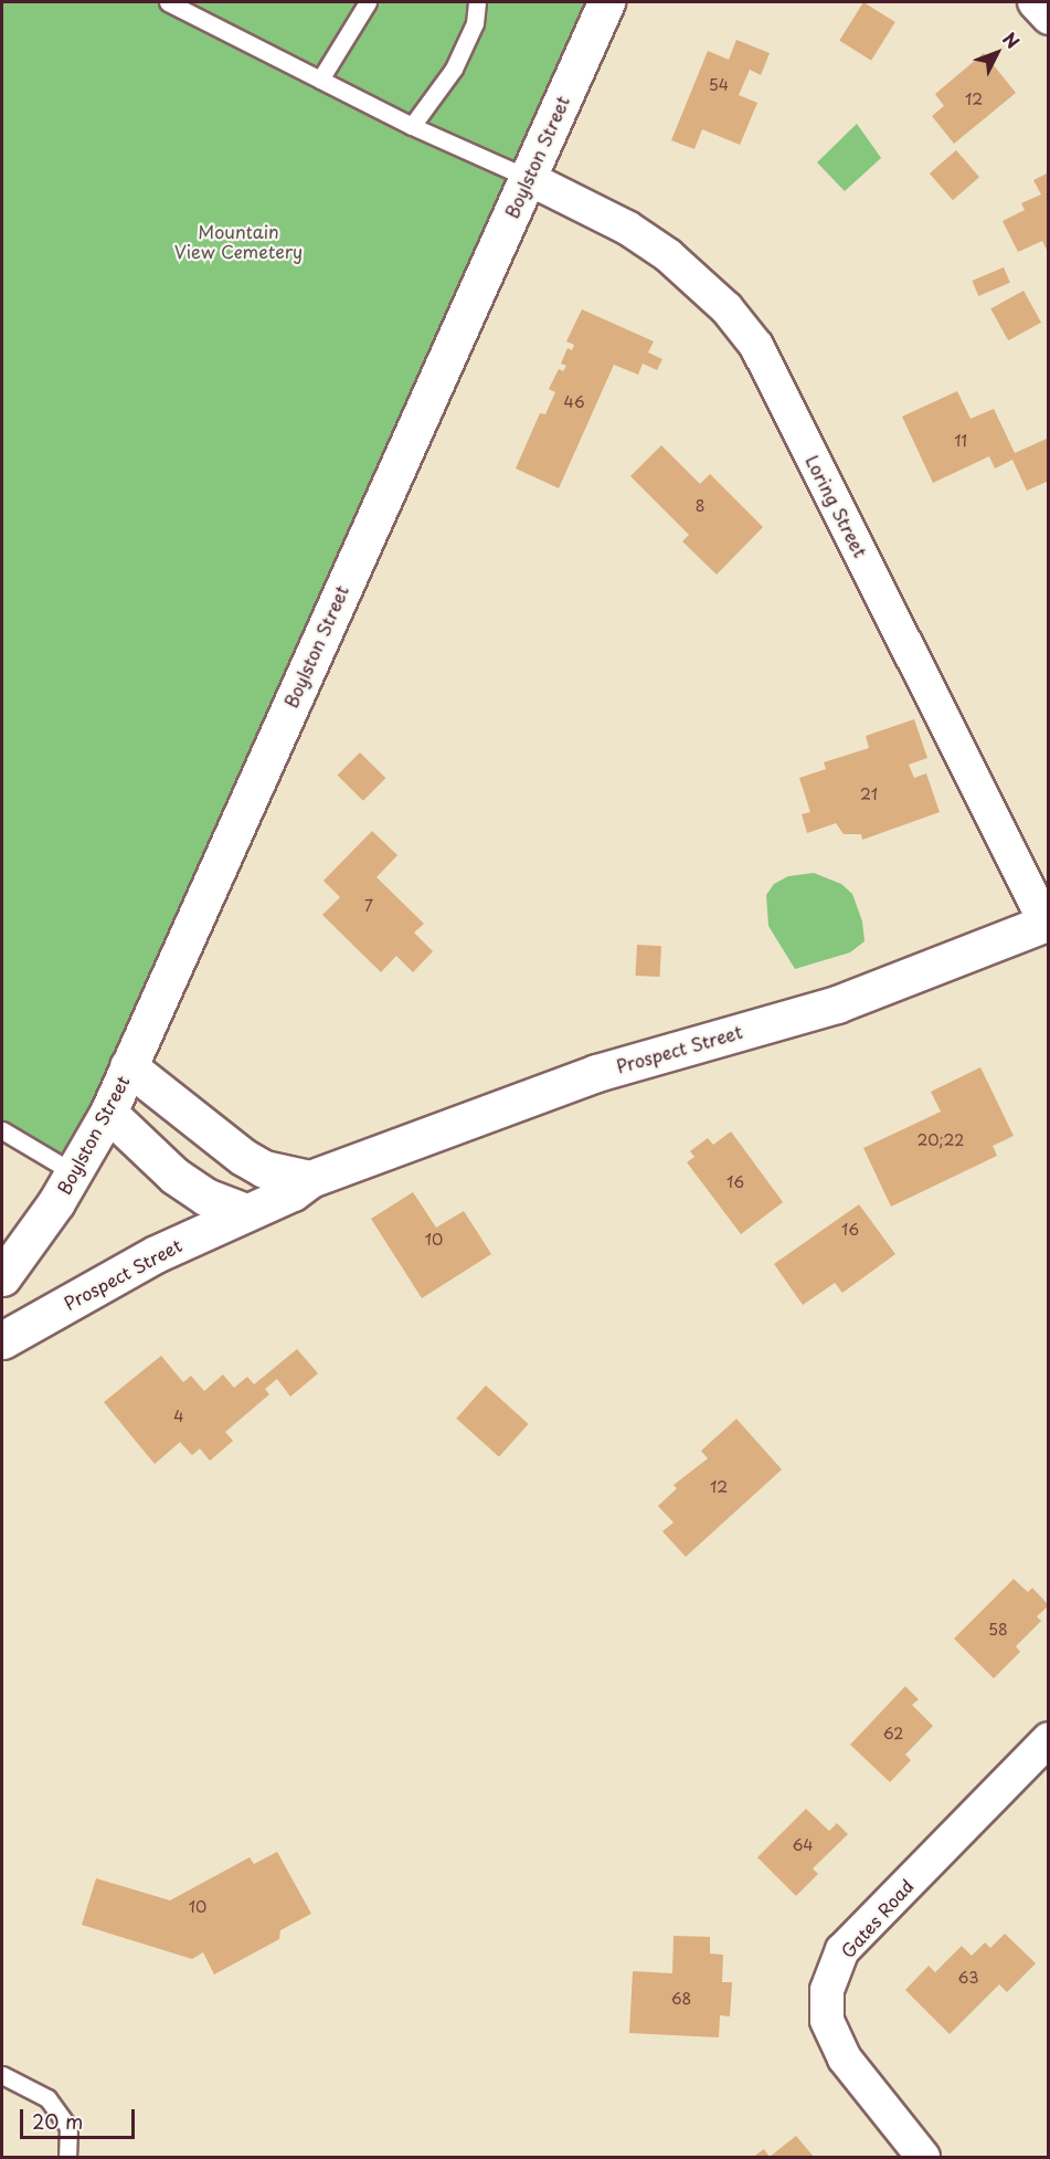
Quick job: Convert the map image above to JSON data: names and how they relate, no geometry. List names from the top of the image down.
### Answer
{
  "streets": {
    "street": [
      "Boylston Street",
      "Loring Street",
      "Prospect Street",
      "Gates Road"
    ]
  },
  "crossings": [
    ["Boylston Street", "Loring Street"],
    ["Loring Street", "Prospect Street"]
  ],
  "parks": ["Mountain View Cemetery"],
  "house_numbers": [
    "54",
    "12",
    "46",
    "11",
    "8",
    "21",
    "7",
    "20;22",
    "16",
    "16",
    "10",
    "4",
    "12",
    "58",
    "62",
    "64",
    "10",
    "63",
    "68"
  ],
  "scale_bar": "20 m",
  "north": "top right"
}
